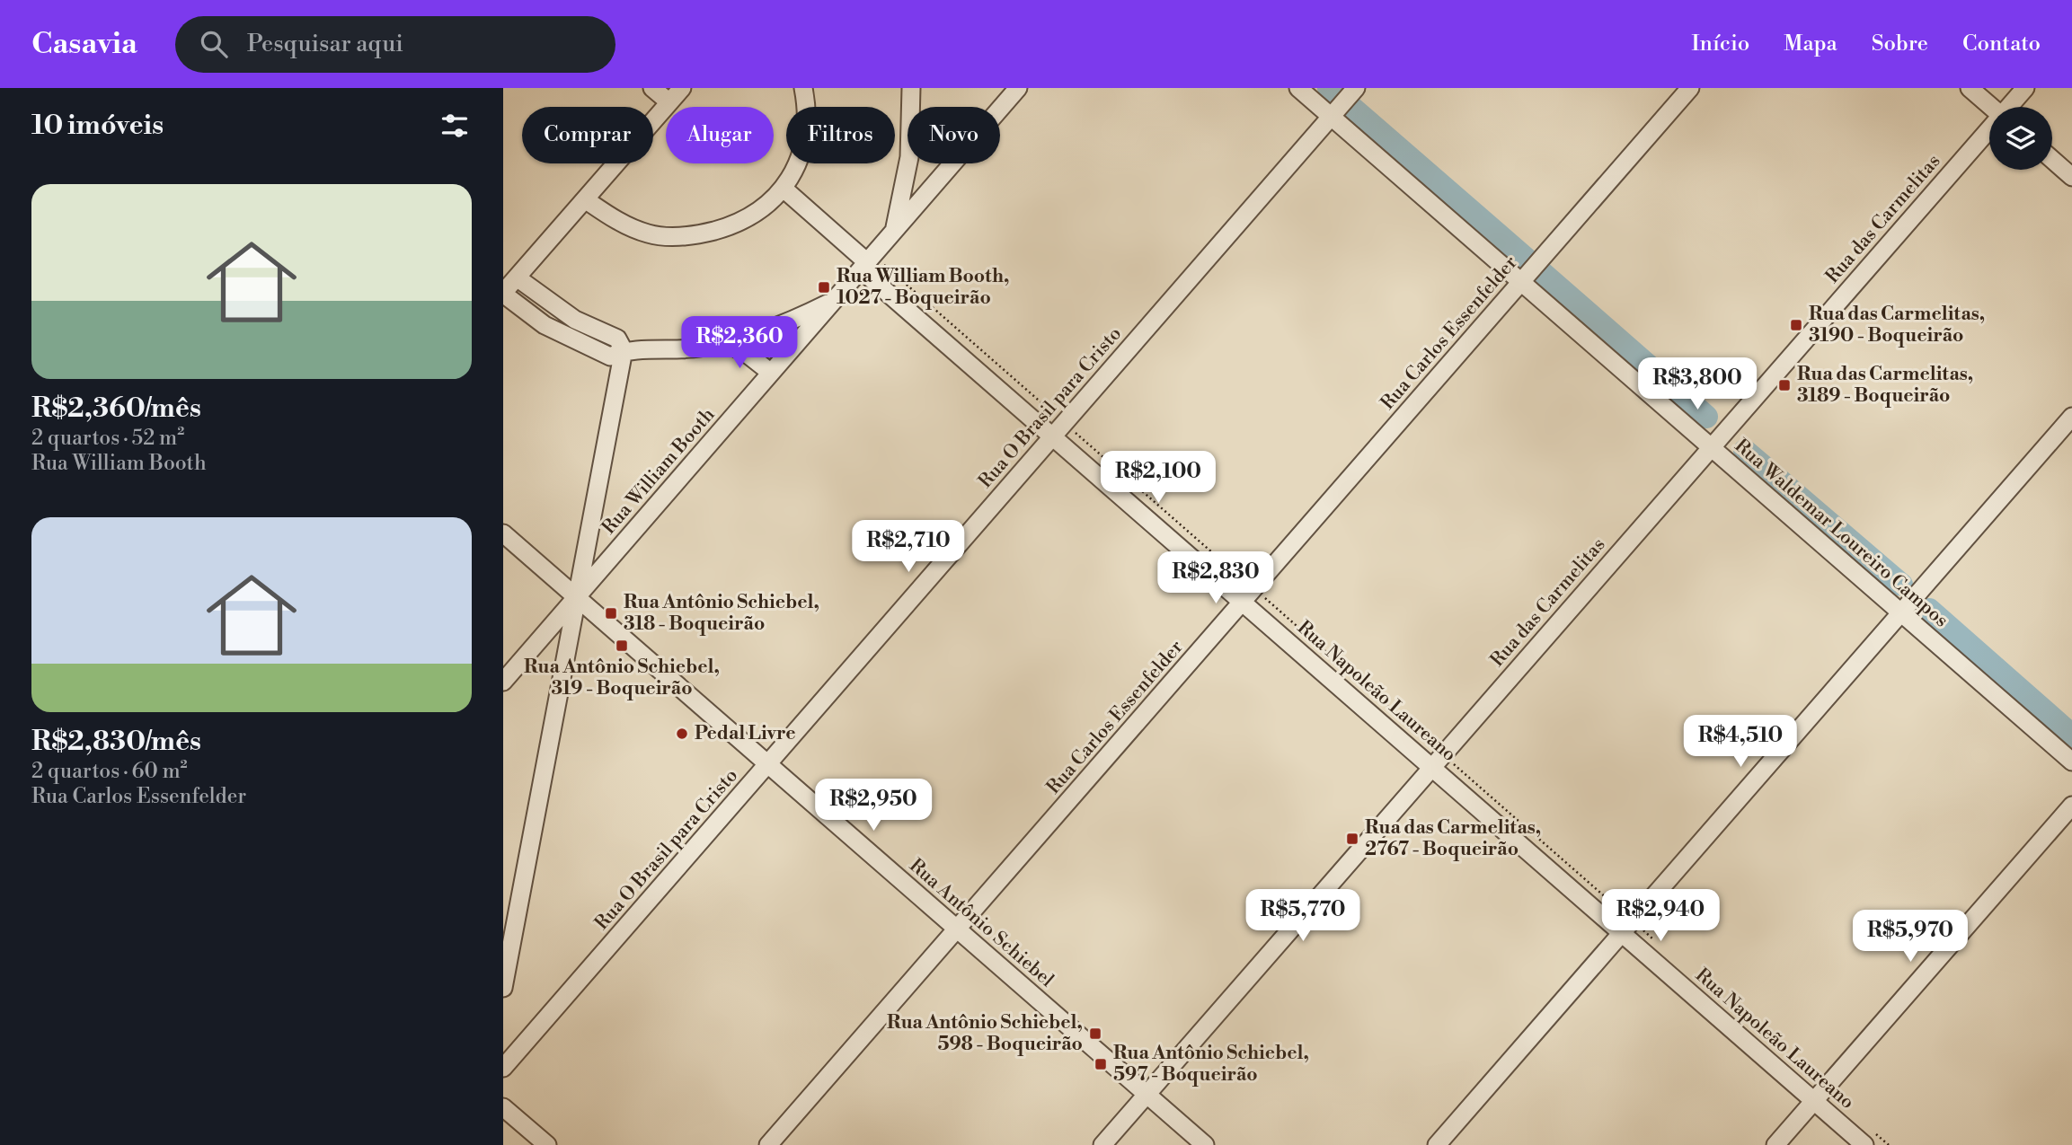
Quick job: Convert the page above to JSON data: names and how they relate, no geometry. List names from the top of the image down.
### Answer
{
  "streets": {
    "street": [
      "Rua das Carmelitas",
      "Rua Carlos Essenfelder",
      "Rua O Brasil para Cristo",
      "Rua William Booth",
      "Rua Waldemar Loureiro Campos",
      "Rua Napoleão Laureano",
      "Rua Antônio Schiebel"
    ]
  },
  "crossings": [
    ["Rua das Carmelitas", "Rua Waldemar Loureiro Campos"],
    ["Rua das Carmelitas", "Rua Napoleão Laureano"],
    ["Rua das Carmelitas", "Rua Antônio Schiebel"],
    ["Rua Carlos Essenfelder", "Rua Waldemar Loureiro Campos"],
    ["Rua Carlos Essenfelder", "Rua Napoleão Laureano"],
    ["Rua Carlos Essenfelder", "Rua Antônio Schiebel"],
    ["Rua O Brasil para Cristo", "Rua Waldemar Loureiro Campos"],
    ["Rua O Brasil para Cristo", "Rua Napoleão Laureano"],
    ["Rua O Brasil para Cristo", "Rua Antônio Schiebel"],
    ["Rua William Booth", "Rua Napoleão Laureano"],
    ["Rua William Booth", "Rua Antônio Schiebel"]
  ],
  "places": {
    "transit": [
      "Rua William Booth, 1027 - Boqueirão",
      "Rua das Carmelitas, 3190 - Boqueirão",
      "Rua das Carmelitas, 3189 - Boqueirão",
      "Rua Antônio Schiebel, 318 - Boqueirão",
      "Rua Antônio Schiebel, 319 - Boqueirão",
      "Rua das Carmelitas, 2767 - Boqueirão",
      "Rua Antônio Schiebel, 598 - Boqueirão",
      "Rua Antônio Schiebel, 597 - Boqueirão"
    ],
    "other": ["Pedal Livre"]
  },
  "page": {
    "header": "Casavia",
    "search": "Pesquisar aqui",
    "nav": [
      "Início",
      "Mapa",
      "Sobre",
      "Contato"
    ],
    "heading": "10 imóveis",
    "chip": [
      "Comprar",
      "Alugar",
      "Filtros",
      "Novo"
    ],
    "list": [
      {
        "name": "R$2,360/mês",
        "note": "2 quartos · 52 m² · Rua William Booth"
      },
      {
        "name": "R$2,830/mês",
        "note": "2 quartos · 60 m² · Rua Carlos Essenfelder"
      }
    ],
    "price": [
      "R$2,360",
      "R$3,800",
      "R$2,100",
      "R$2,710",
      "R$2,830",
      "R$4,510",
      "R$2,950",
      "R$5,770",
      "R$2,940",
      "R$5,970"
    ]
  }
}
